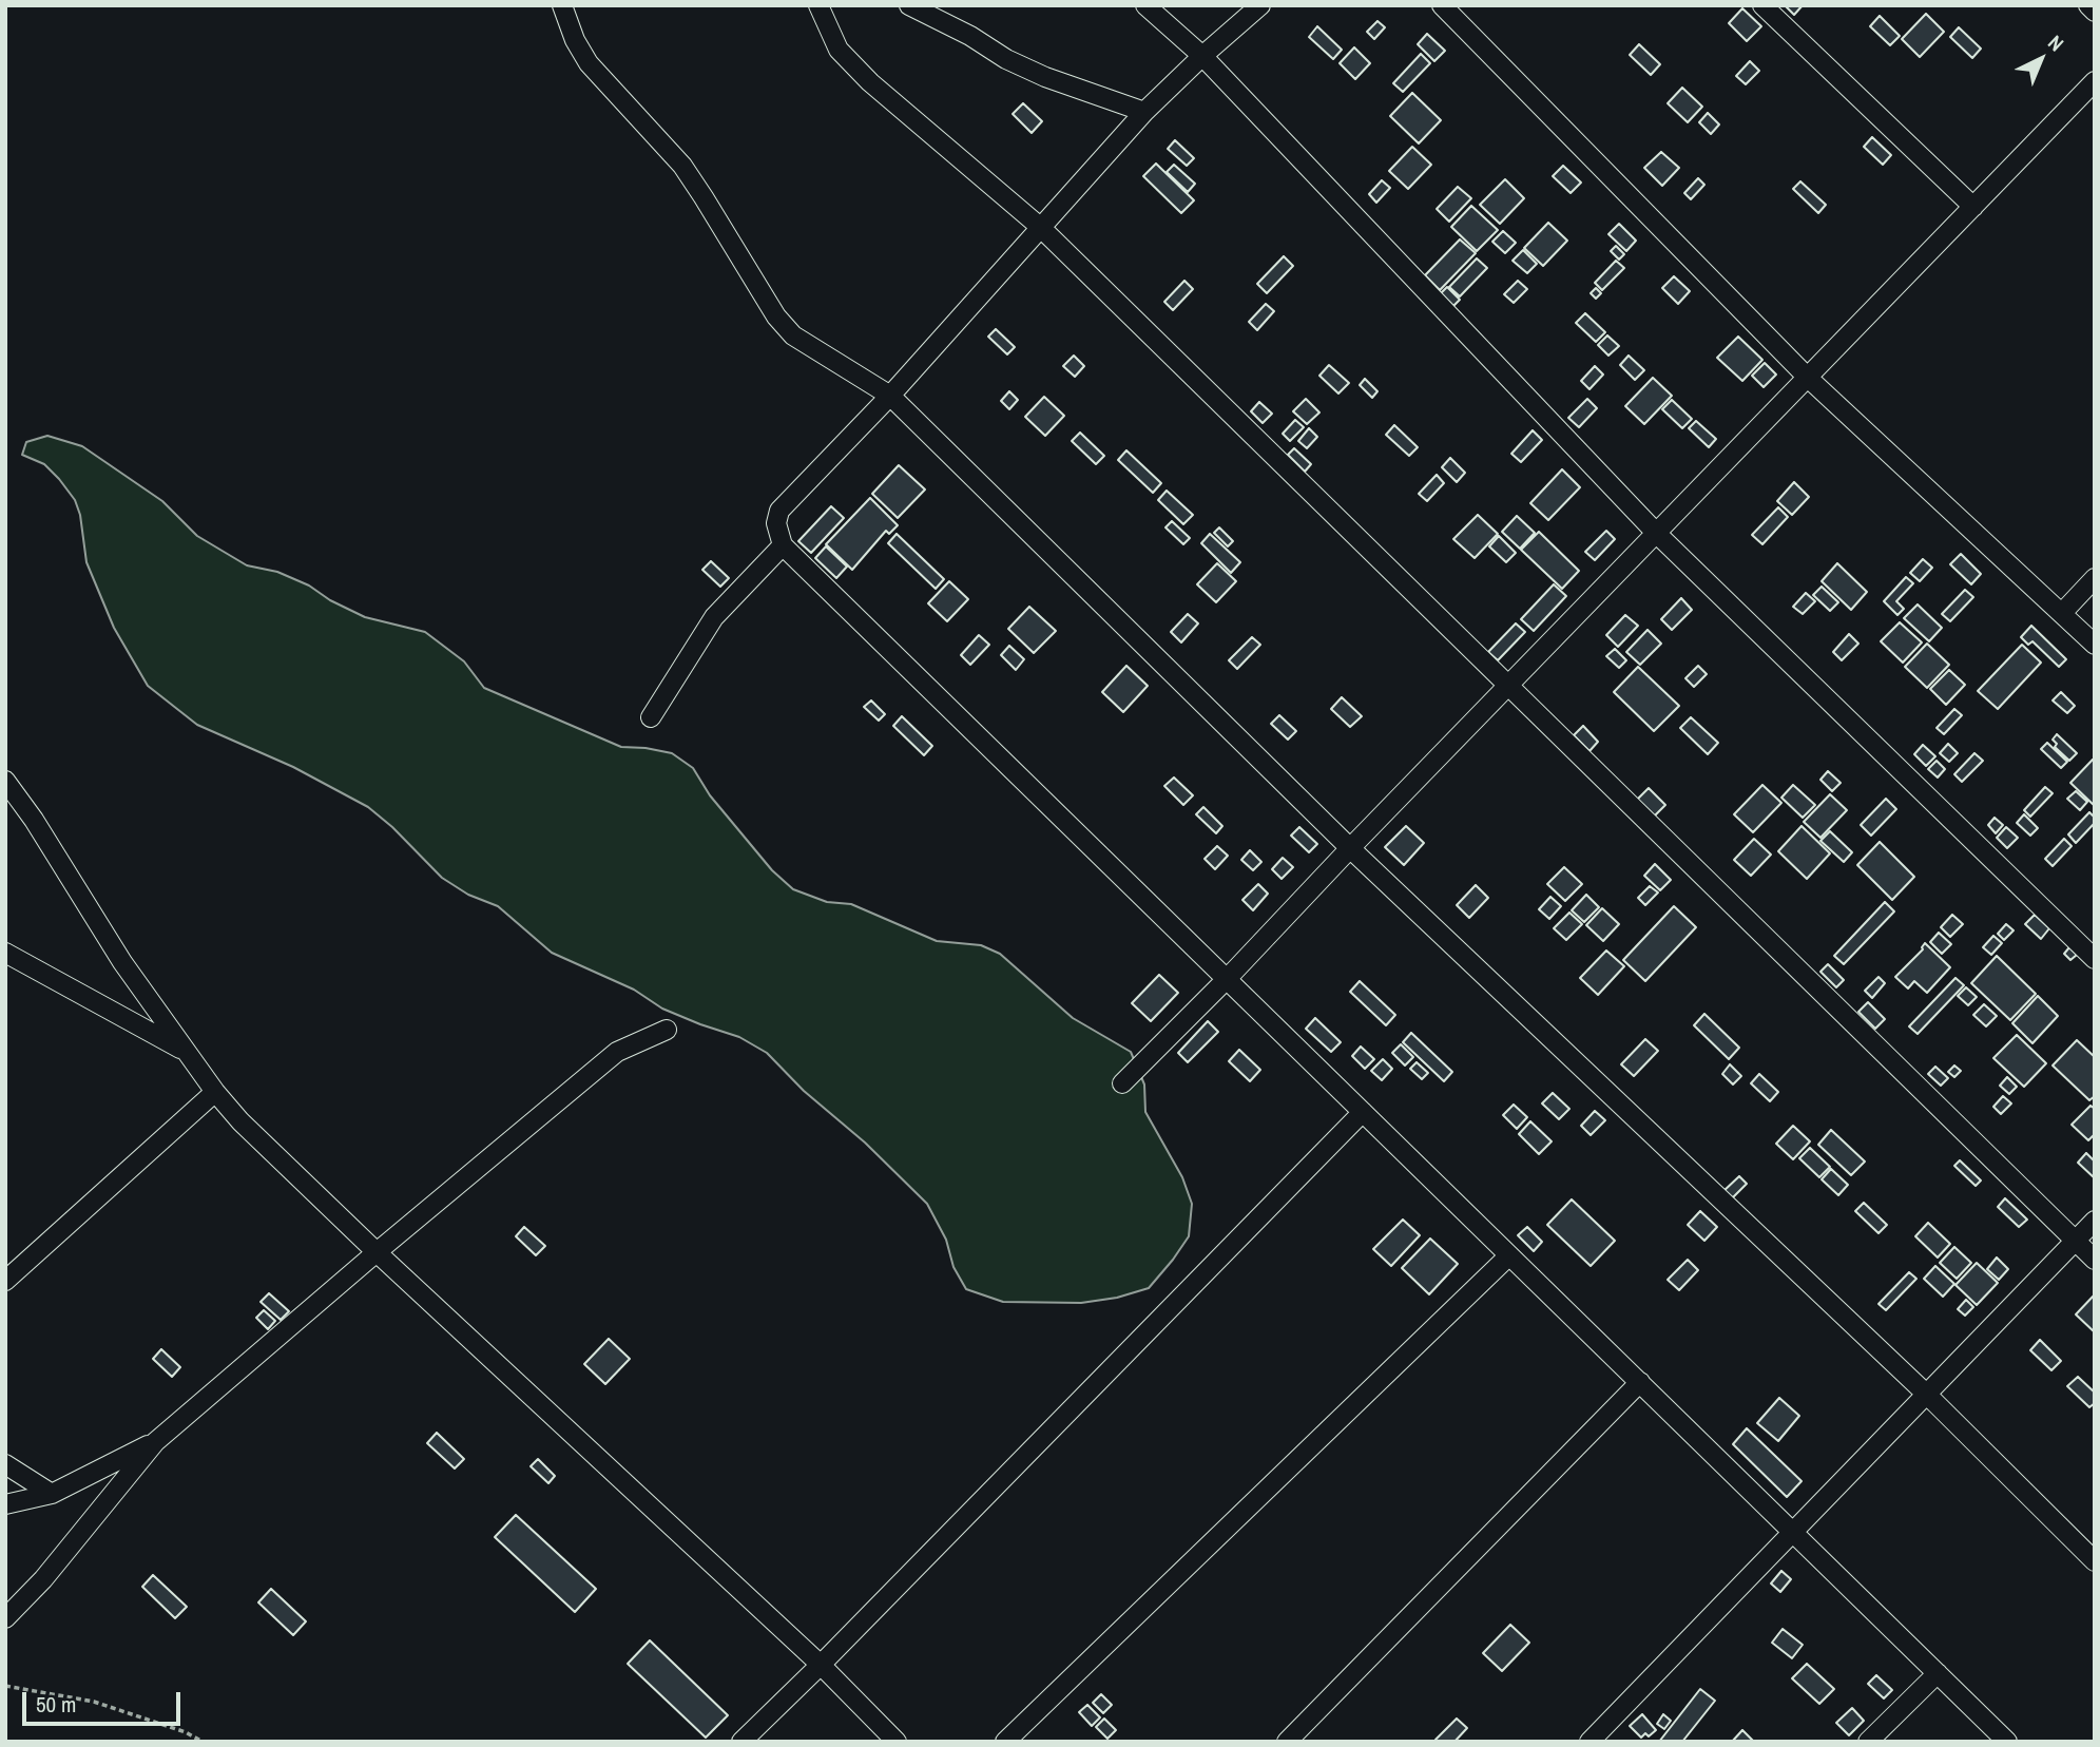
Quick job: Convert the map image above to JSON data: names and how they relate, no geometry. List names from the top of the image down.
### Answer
{
  "scale_bar": "50 m",
  "north": "top right"
}
